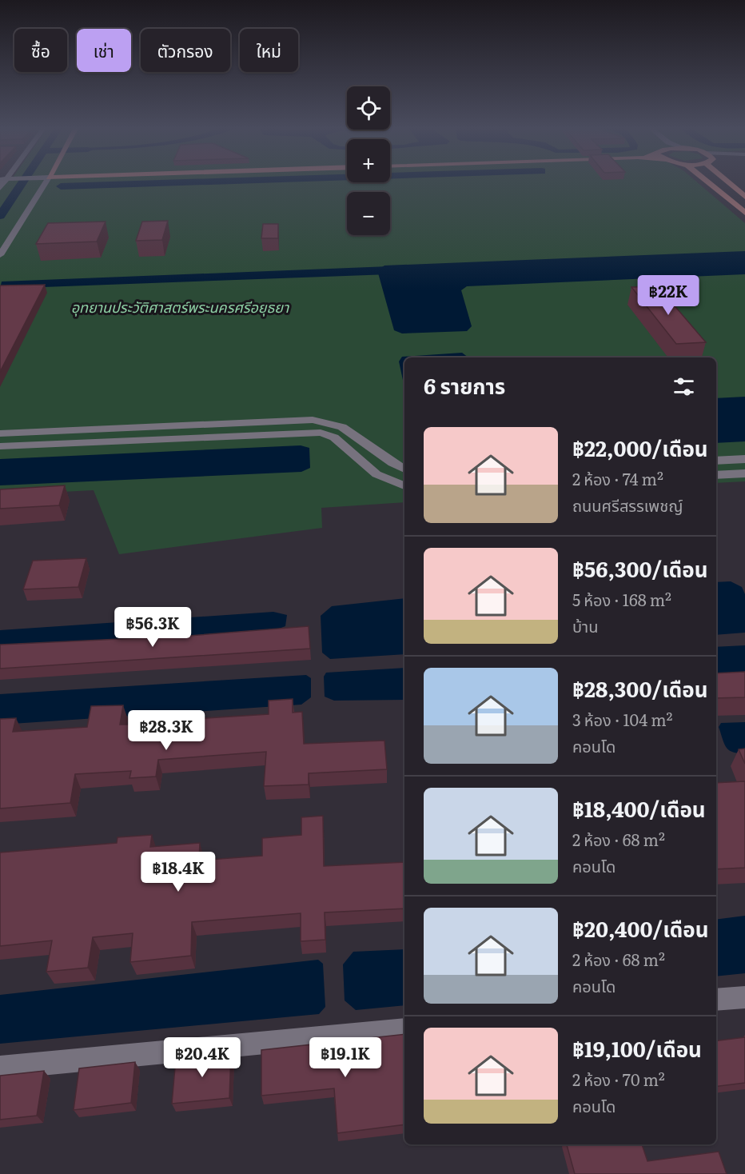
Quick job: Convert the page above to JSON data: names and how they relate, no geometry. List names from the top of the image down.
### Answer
{
  "parks": ["อุทยานประวัติศาสตร์พระนครศรีอยุธยา"],
  "page": {
    "chip": [
      "ซื้อ",
      "เช่า",
      "ตัวกรอง",
      "ใหม่"
    ],
    "map_buttons": ["+", "−"],
    "price": [
      "฿22K",
      "฿56.3K",
      "฿28.3K",
      "฿18.4K",
      "฿20.4K",
      "฿19.1K"
    ],
    "heading": "6 รายการ",
    "list": [
      {
        "name": "฿22,000/เดือน",
        "note": "2 ห้อง · 74 m² · ถนนศรีสรรเพชญ์"
      },
      {
        "name": "฿56,300/เดือน",
        "note": "5 ห้อง · 168 m² · บ้าน"
      },
      {
        "name": "฿28,300/เดือน",
        "note": "3 ห้อง · 104 m² · คอนโด"
      },
      {
        "name": "฿18,400/เดือน",
        "note": "2 ห้อง · 68 m² · คอนโด"
      },
      {
        "name": "฿20,400/เดือน",
        "note": "2 ห้อง · 68 m² · คอนโด"
      },
      {
        "name": "฿19,100/เดือน",
        "note": "2 ห้อง · 70 m² · คอนโด"
      }
    ]
  }
}
